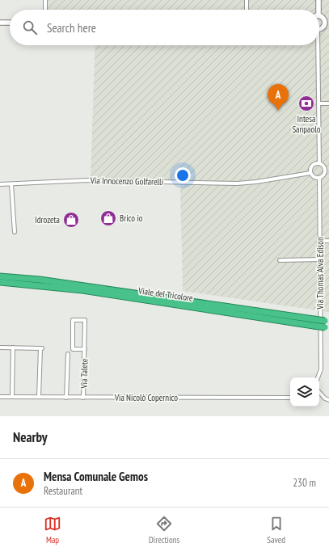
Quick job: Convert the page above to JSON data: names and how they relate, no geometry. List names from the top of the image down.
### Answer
{
  "streets": {
    "highway": ["Viale del Tricolore"],
    "street": [
      "Via Innocenzo Golfarelli",
      "Via Thomas Alva Edison",
      "Via Talete",
      "Via Nicolò Copernico"
    ]
  },
  "crossings": [
    ["Via Innocenzo Golfarelli", "Via Thomas Alva Edison"],
    ["Via Talete", "Via Nicolò Copernico"]
  ],
  "places": {
    "bank": ["Intesa Sanpaolo"],
    "shop": ["Brico io", "Idrozeta"]
  },
  "page": {
    "search": "Search here",
    "pins": "A",
    "heading": "Nearby",
    "list": [
      {
        "mark": "A",
        "name": "Mensa Comunale Gemos",
        "note": "Restaurant",
        "value": "230 m"
      }
    ],
    "nav": ["Map", "Directions", "Saved"]
  }
}
